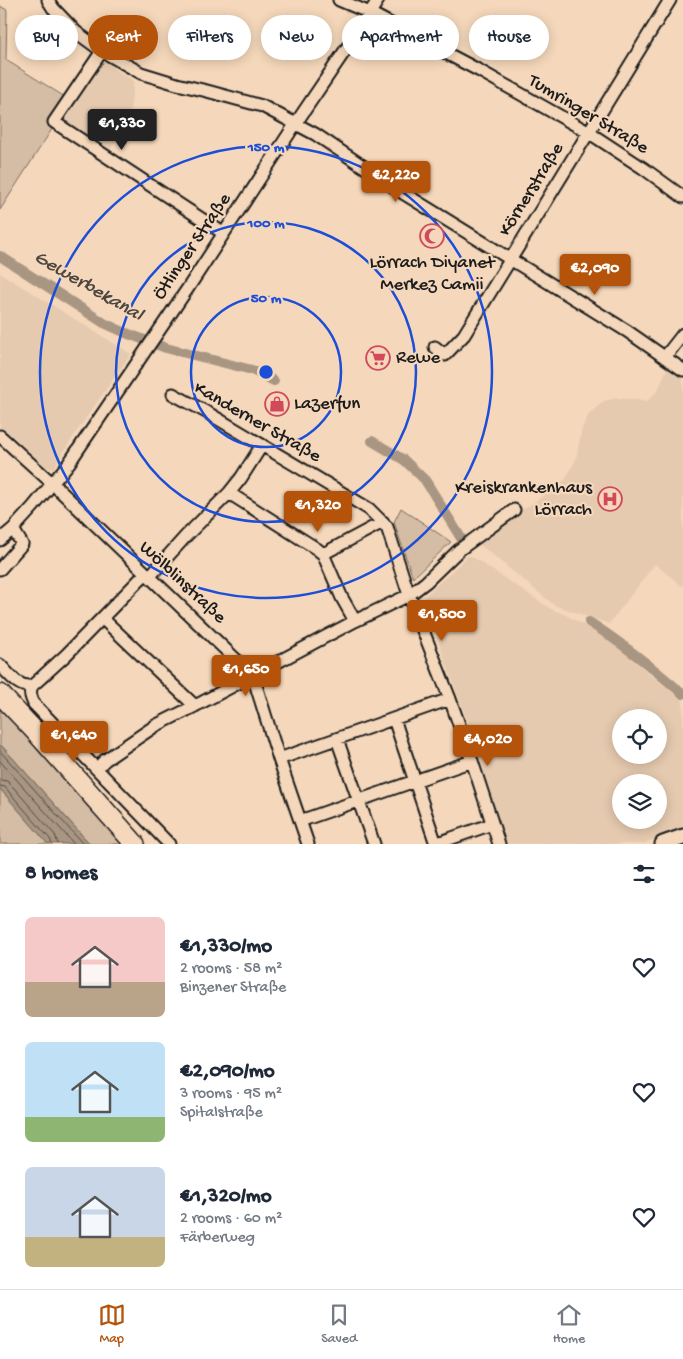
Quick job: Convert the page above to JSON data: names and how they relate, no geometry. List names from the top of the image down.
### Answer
{
  "streets": {
    "street": [
      "Tumringer Straße",
      "Körnerstraße",
      "Ötlinger Straße",
      "Kanderner Straße",
      "Wölblinstraße"
    ]
  },
  "crossings": [
    ["Tumringer Straße", "Körnerstraße"],
    ["Tumringer Straße", "Ötlinger Straße"],
    ["Ötlinger Straße", "Wölblinstraße"]
  ],
  "water": ["Gewerbekanal"],
  "places": {
    "mosque": ["Lörrach Diyanet Merkez Camii"],
    "supermarket": ["Rewe"],
    "shop": ["Lazerfun"],
    "hospital": ["Kreiskrankenhaus Lörrach"]
  },
  "page": {
    "chip": [
      "Buy",
      "Rent",
      "Filters",
      "New",
      "Apartment",
      "House"
    ],
    "price": [
      "€1,330",
      "€2,220",
      "€2,090",
      "€1,320",
      "€1,500",
      "€1,650",
      "€1,640",
      "€4,020"
    ],
    "heading": "8 homes",
    "list": [
      {
        "name": "€1,330/mo",
        "note": "2 rooms · 58 m² · Binzener Straße"
      },
      {
        "name": "€2,090/mo",
        "note": "3 rooms · 95 m² · Spitalstraße"
      },
      {
        "name": "€1,320/mo",
        "note": "2 rooms · 60 m² · Färberweg"
      }
    ],
    "tabs": ["Map", "Saved", "Home"]
  },
  "rings": ["150 m", "100 m", "50 m"]
}
